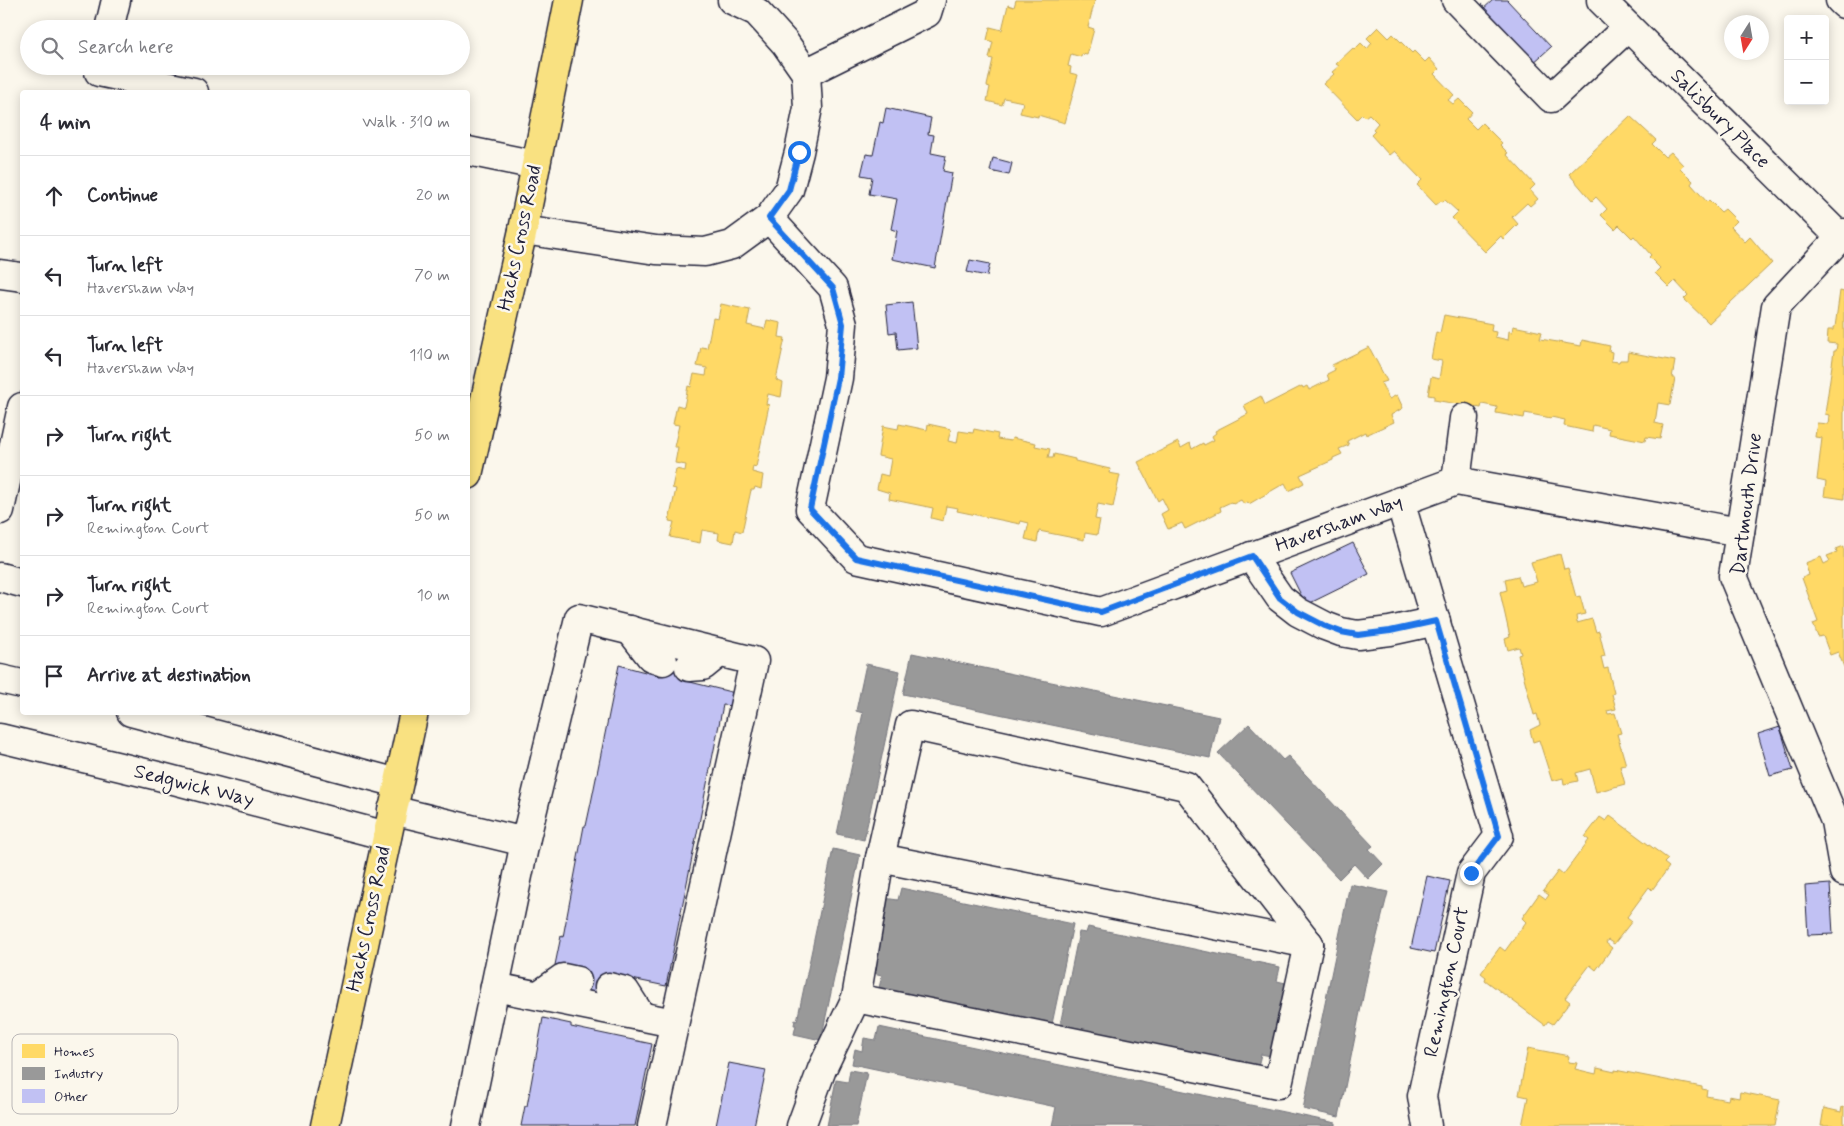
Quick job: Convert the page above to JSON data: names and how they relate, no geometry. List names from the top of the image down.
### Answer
{
  "streets": {
    "main road": ["Hacks Cross Road"],
    "street": [
      "Salisbury Place",
      "Dartmouth Drive",
      "Haversham Way",
      "Sedgwick Way",
      "Remington Court"
    ]
  },
  "crossings": [
    ["Salisbury Place", "Dartmouth Drive"],
    ["Hacks Cross Road", "Sedgwick Way"],
    ["Dartmouth Drive", "Haversham Way"],
    ["Haversham Way", "Remington Court"]
  ],
  "legend": ["Homes", "Industry", "Other"],
  "north": "bottom",
  "page": {
    "map_buttons": ["+", "−"],
    "search": "Search here",
    "heading": ["4 min", "Walk · 310 m"],
    "list": [
      ["Continue", "20 m"],
      ["Turn left", "Haversham Way", "70 m"],
      ["Turn left", "Haversham Way", "110 m"],
      ["Turn right", "50 m"],
      ["Turn right", "Remington Court", "50 m"],
      ["Turn right", "Remington Court", "10 m"],
      "Arrive at destination"
    ]
  }
}
